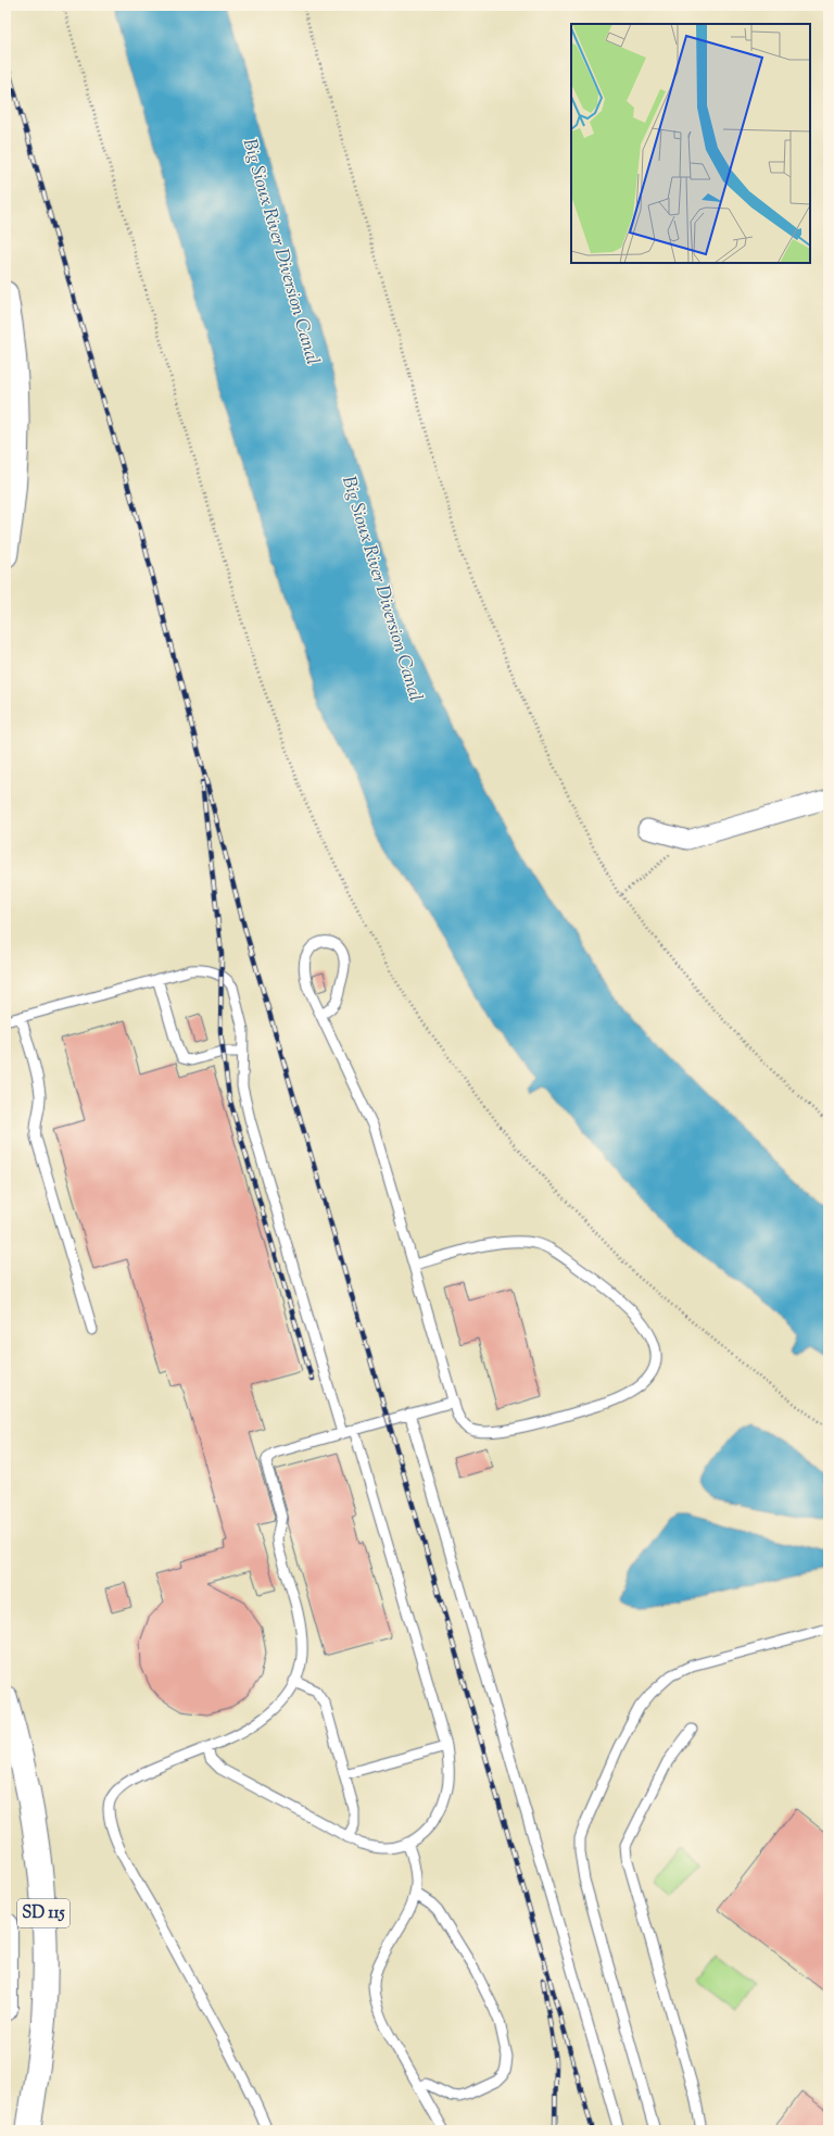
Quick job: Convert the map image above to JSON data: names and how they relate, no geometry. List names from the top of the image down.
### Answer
{
  "streets": {
    "main road": ["SD 115"]
  },
  "water": ["Big Sioux River Diversion Canal"]
}
